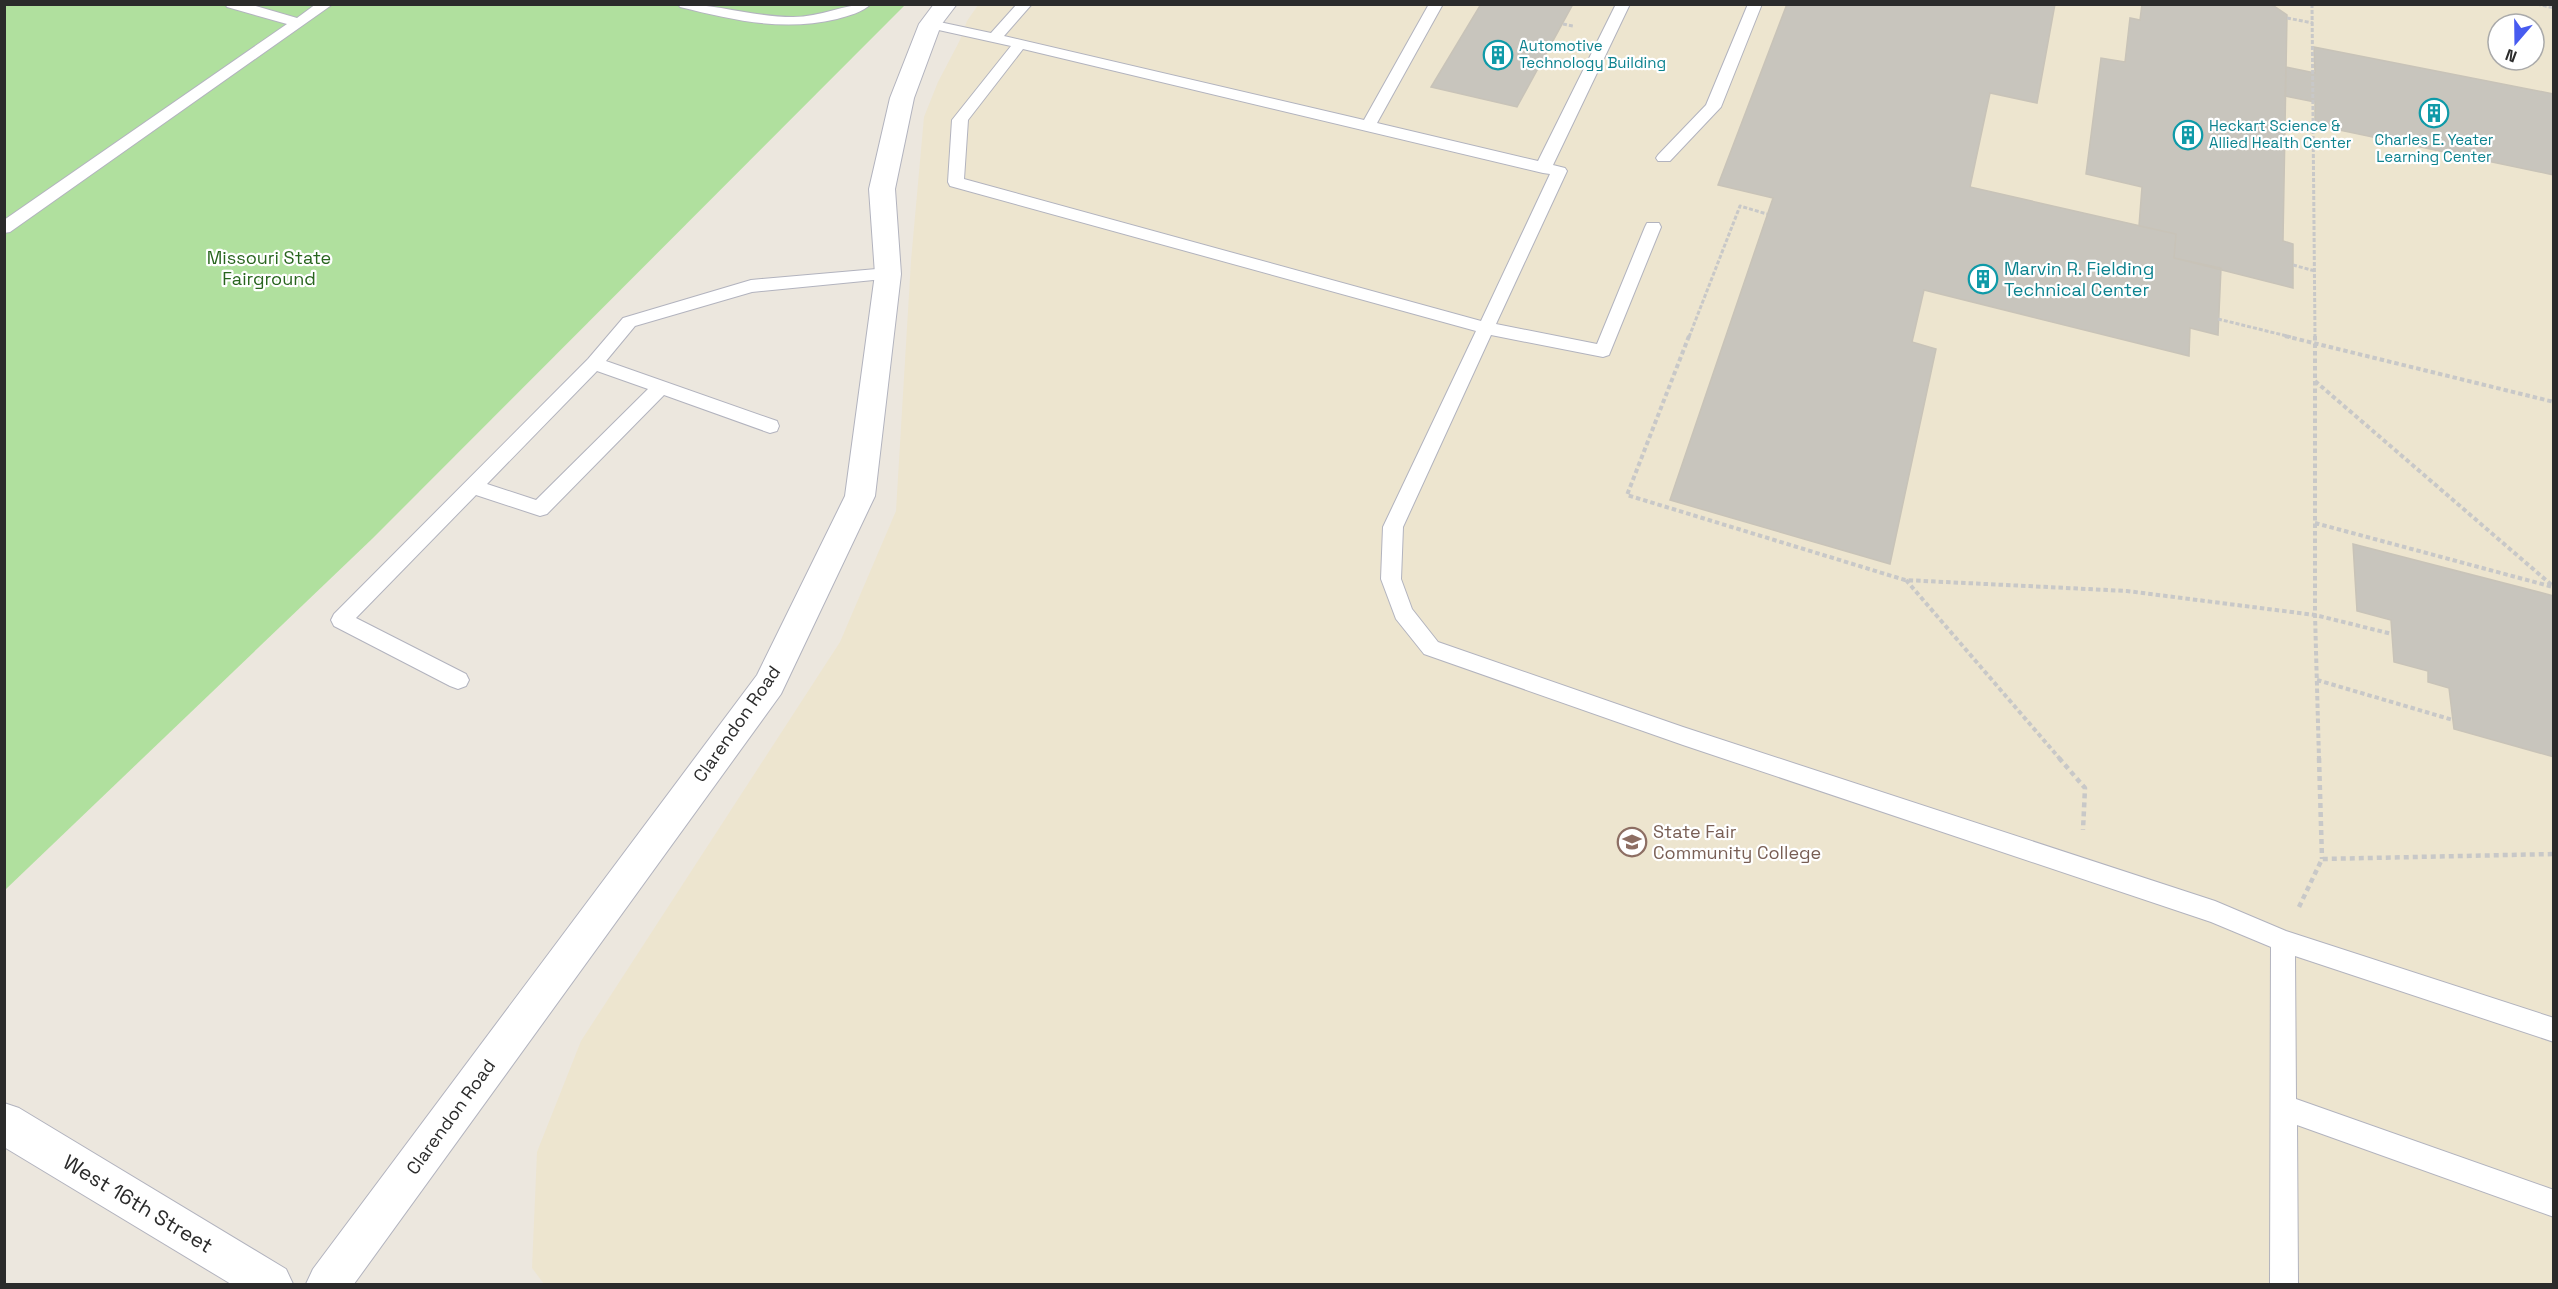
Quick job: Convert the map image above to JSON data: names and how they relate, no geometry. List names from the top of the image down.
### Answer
{
  "streets": {
    "street": ["Clarendon Road", "West 16th Street"]
  },
  "parks": ["Missouri State Fairground"],
  "places": {
    "building": [
      "Automotive Technology Building",
      "Charles E. Yeater Learning Center",
      "Heckart Science & Allied Health Center",
      "Marvin R. Fielding Technical Center"
    ],
    "school or university": ["State Fair Community College"]
  },
  "north": "bottom"
}
